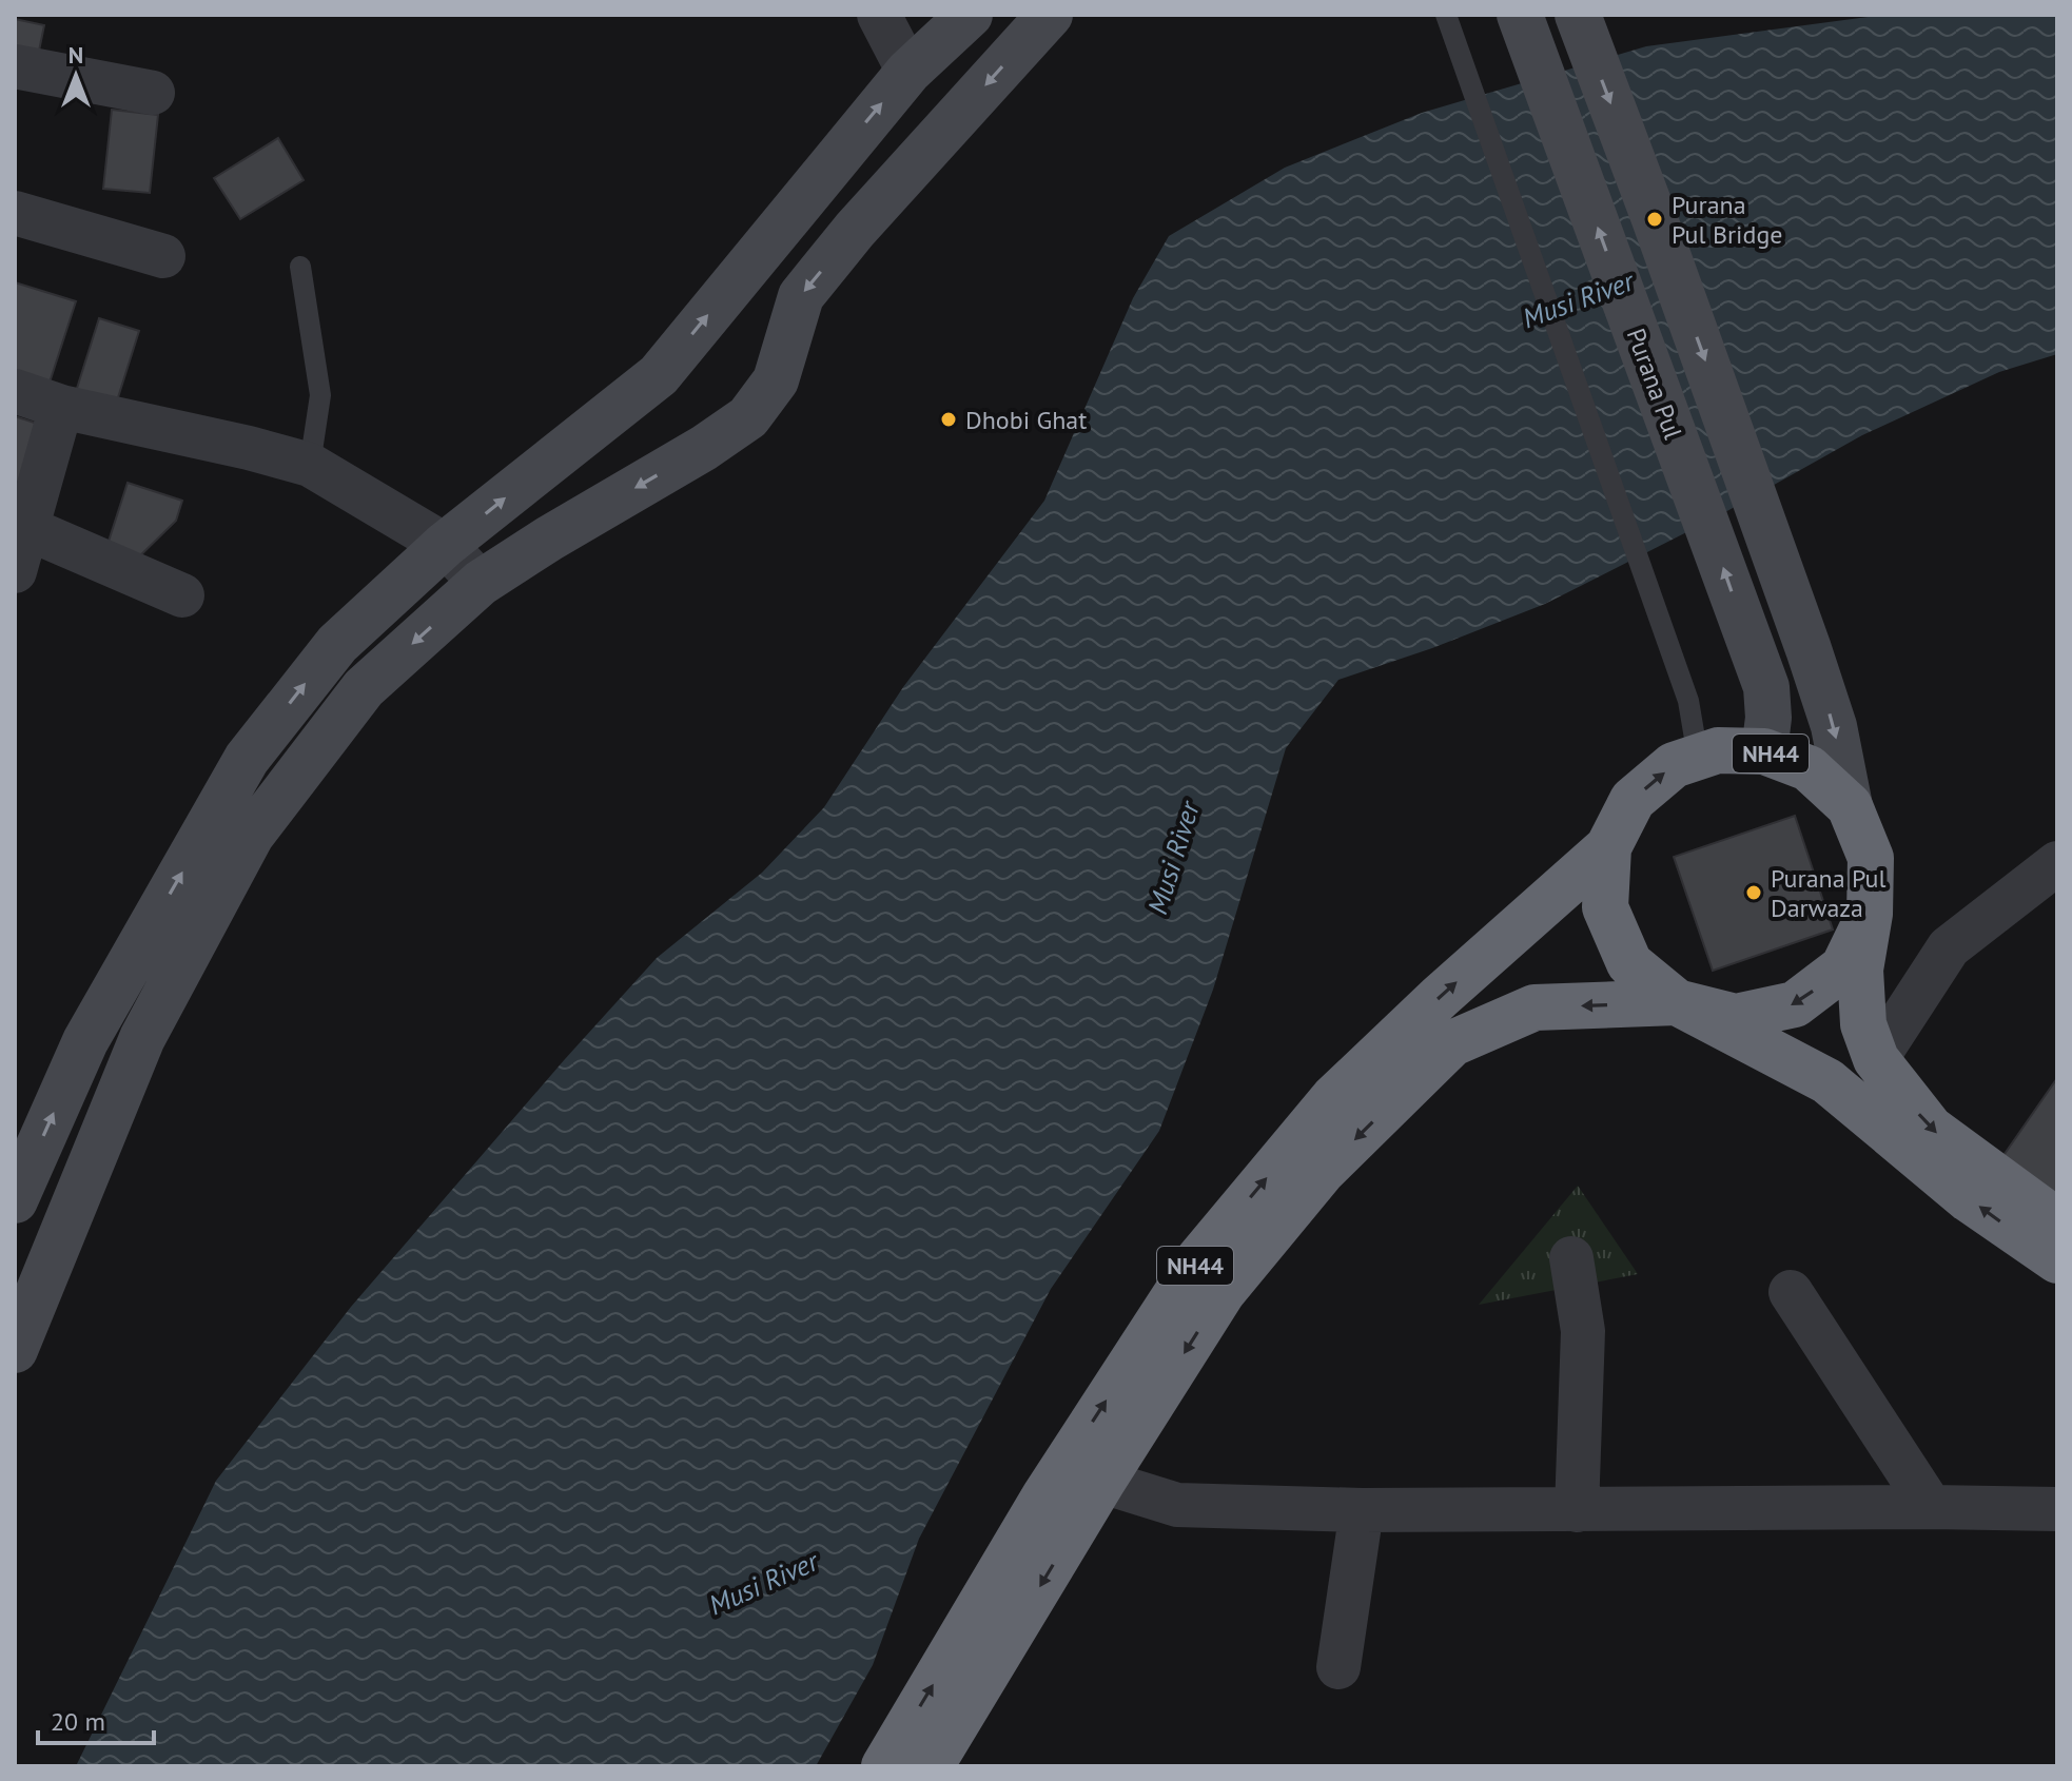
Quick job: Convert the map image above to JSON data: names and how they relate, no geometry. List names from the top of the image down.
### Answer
{
  "streets": {
    "highway": ["NH44"],
    "street": ["Purana Pul"]
  },
  "crossings": [
    ["Purana Pul", "NH44"]
  ],
  "water": ["Musi River"],
  "places": ["Purana Pul Bridge", "Dhobi Ghat", "Purana Pul Darwaza"],
  "scale_bar": "20 m",
  "north": "top"
}
